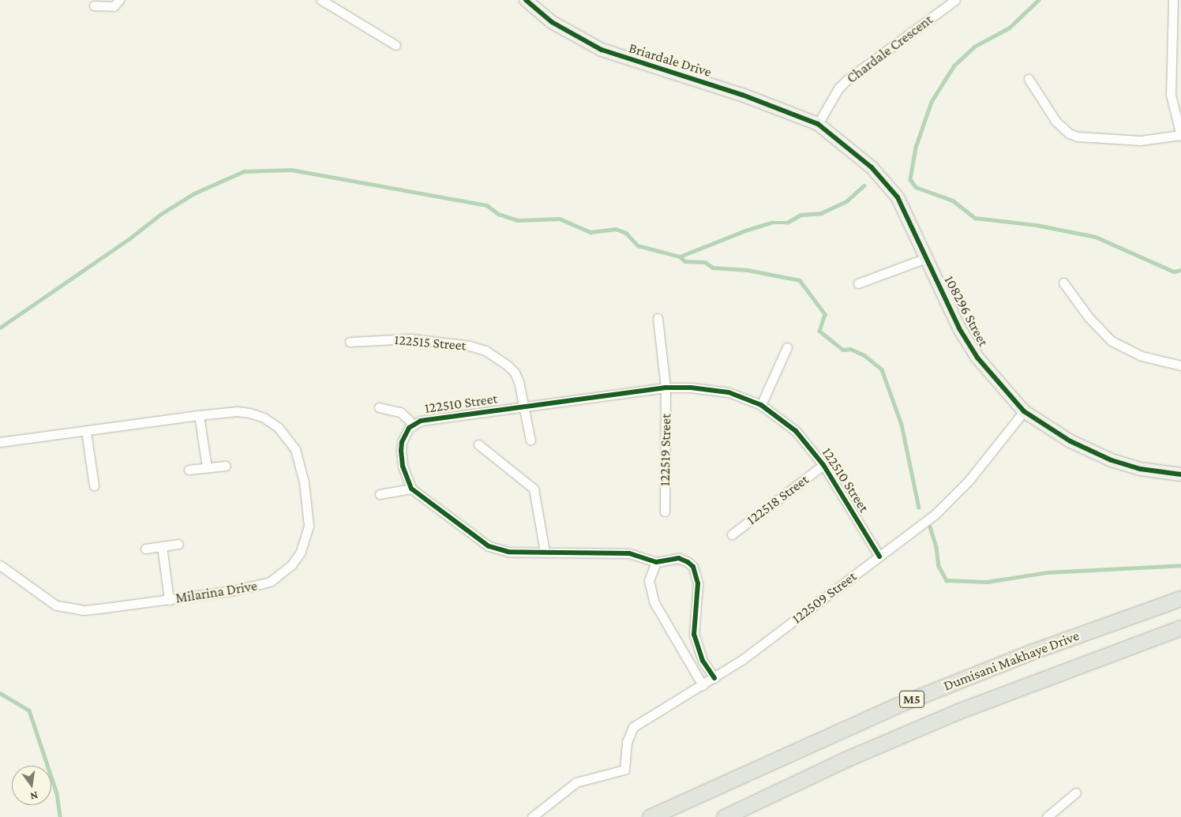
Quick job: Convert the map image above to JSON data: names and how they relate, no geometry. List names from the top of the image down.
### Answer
{
  "streets": {
    "main road": ["Dumisani Makhaye Drive", "M5"],
    "street": [
      "Chardale Crescent",
      "Briardale Drive",
      "108296 Street",
      "122515 Street",
      "122510 Street",
      "122519 Street",
      "122518 Street",
      "Milarina Drive",
      "122509 Street"
    ]
  },
  "crossings": [
    ["Chardale Crescent", "Briardale Drive"],
    ["Chardale Crescent", "108296 Street"],
    ["Briardale Drive", "108296 Street"],
    ["108296 Street", "122509 Street"],
    ["122515 Street", "122510 Street"],
    ["122510 Street", "122519 Street"],
    ["122510 Street", "122518 Street"],
    ["122510 Street", "122509 Street"]
  ],
  "north": "bottom"
}
